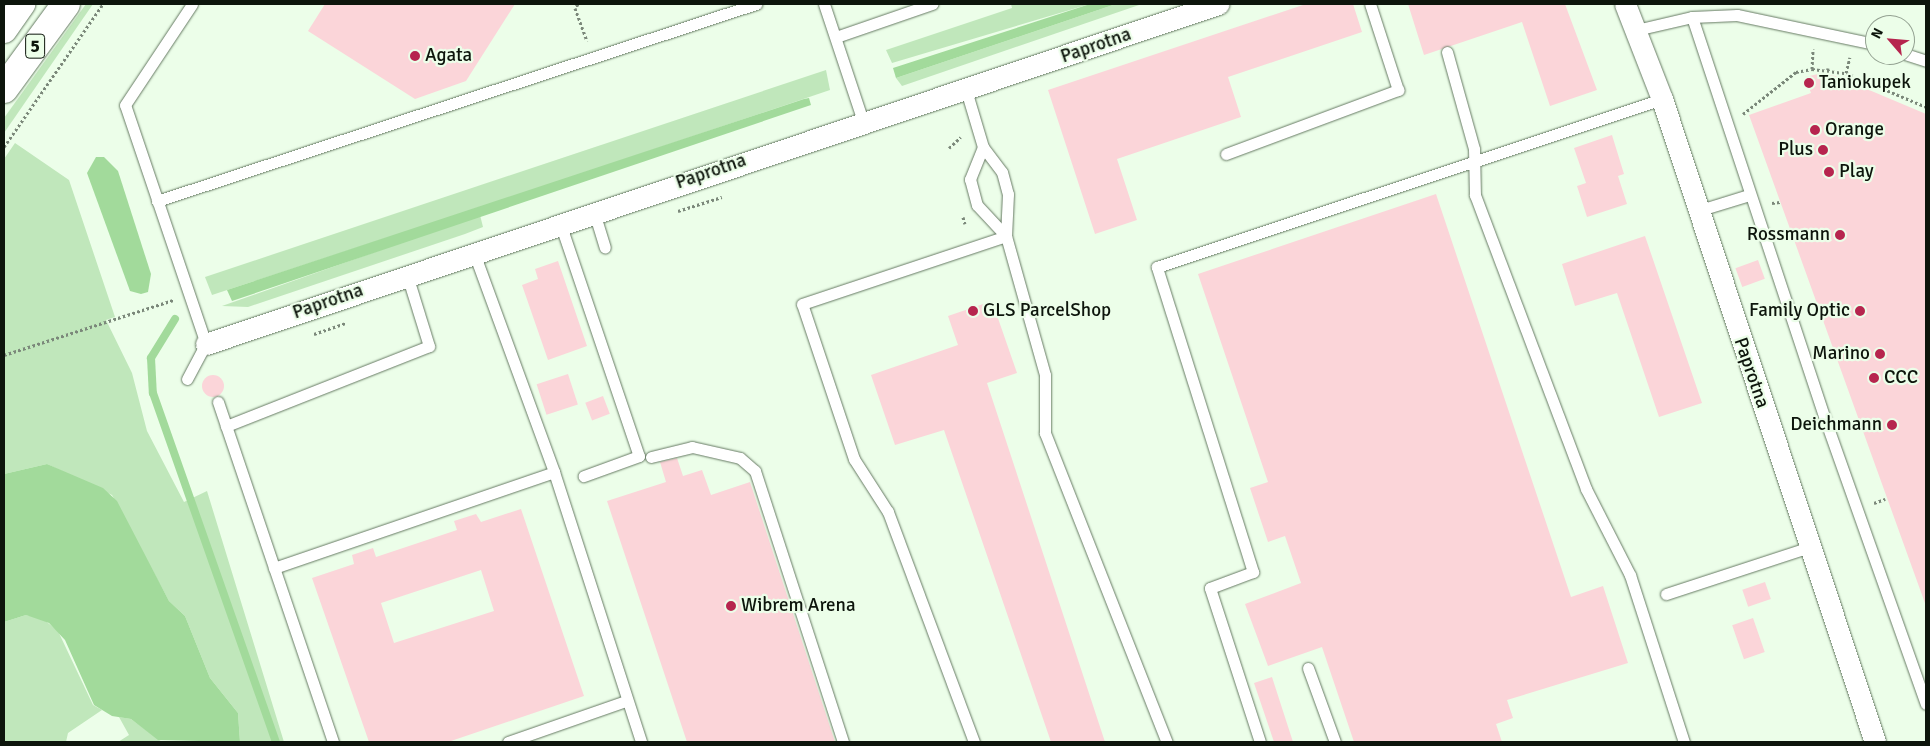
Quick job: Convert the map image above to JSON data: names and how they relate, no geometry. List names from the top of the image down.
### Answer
{
  "streets": {
    "main road": ["5"],
    "street": ["Paprotna"]
  },
  "places": [
    "Agata",
    "Taniokupek",
    "Orange",
    "Plus",
    "Play",
    "Rossmann",
    "GLS ParcelShop",
    "Family Optic",
    "Marino",
    "CCC",
    "Deichmann",
    "Wibrem Arena"
  ],
  "north": "top left"
}
